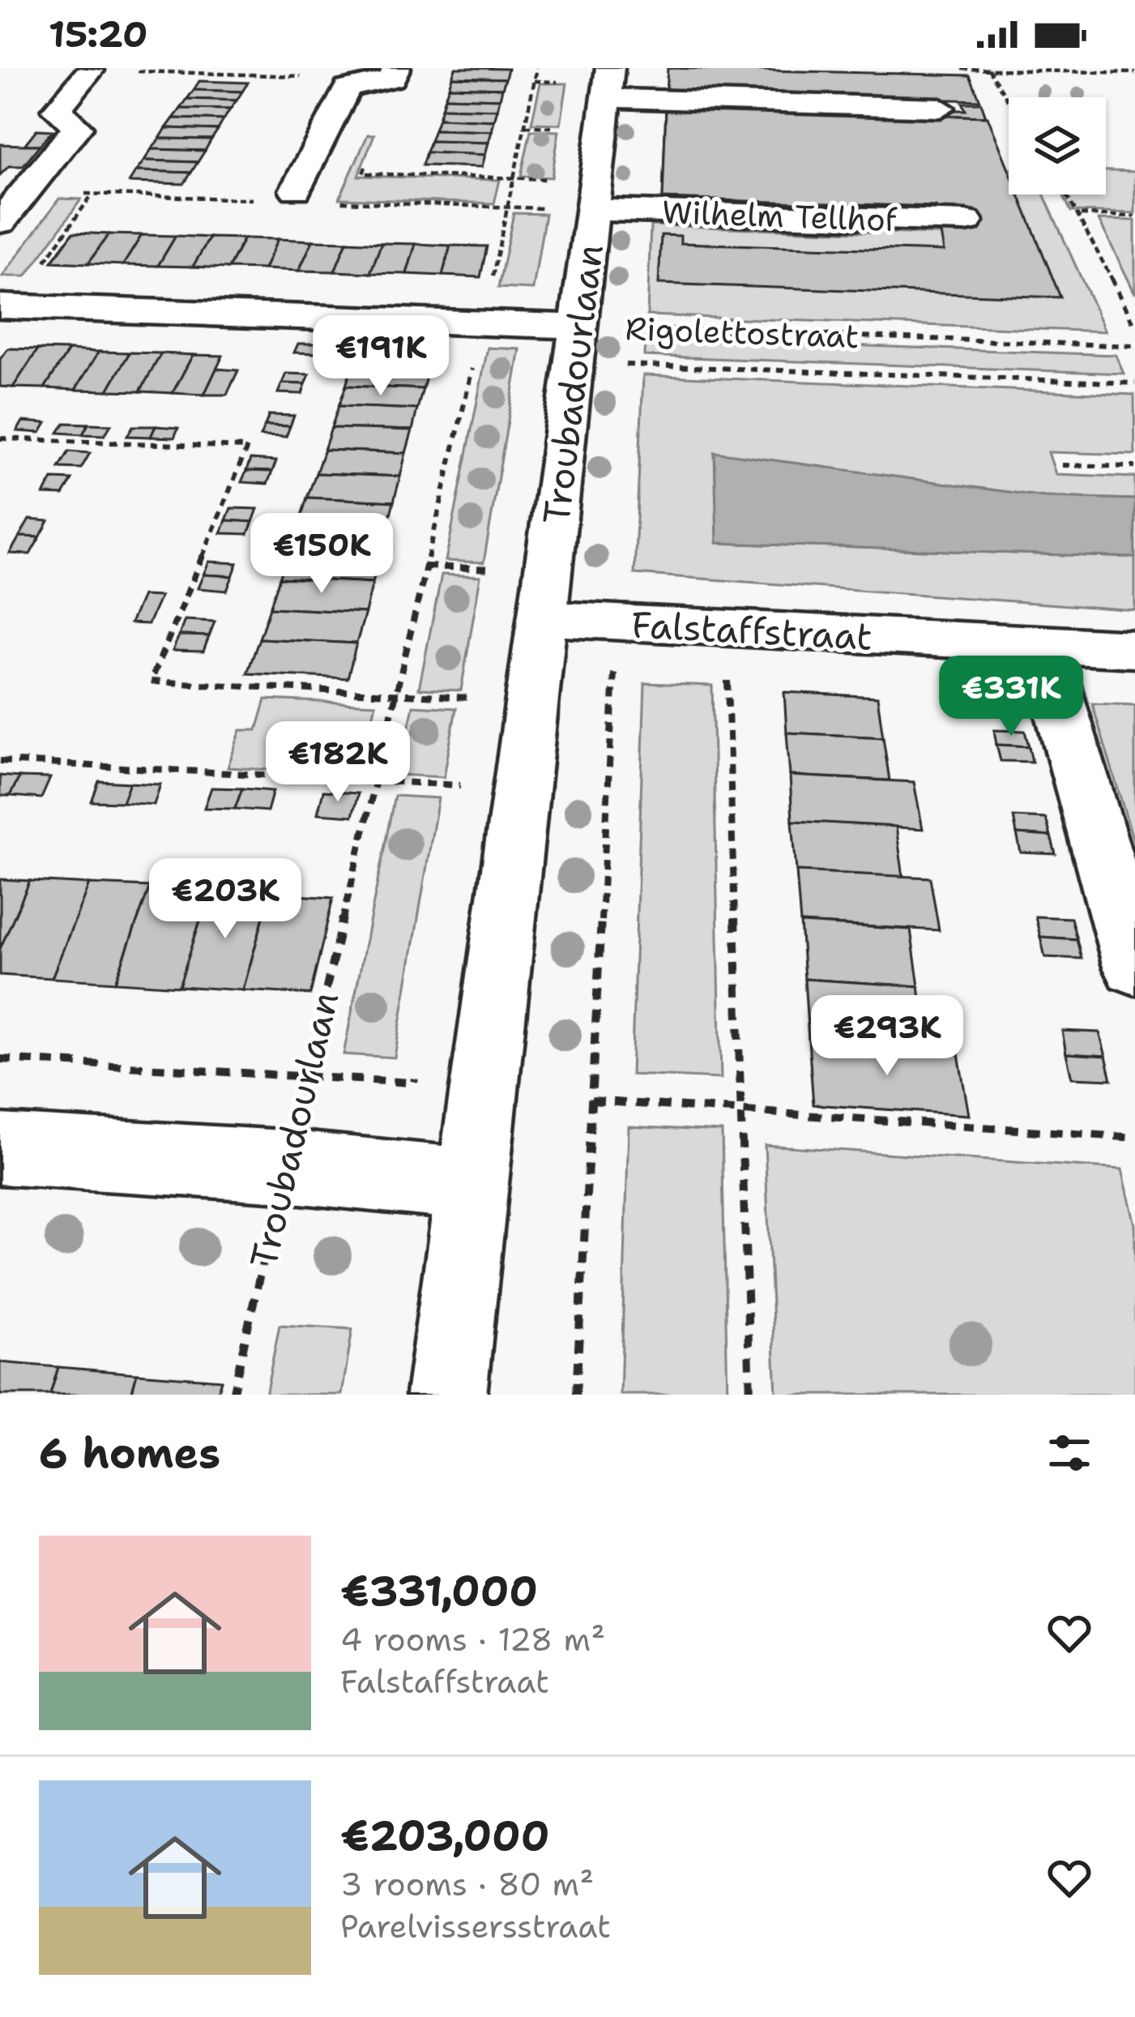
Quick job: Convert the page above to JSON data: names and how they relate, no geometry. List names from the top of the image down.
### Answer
{
  "streets": {
    "street": [
      "Wilhelm Tellhof",
      "Rigolettostraat",
      "Troubadourlaan",
      "Falstaffstraat"
    ]
  },
  "crossings": [
    ["Wilhelm Tellhof", "Troubadourlaan"],
    ["Rigolettostraat", "Troubadourlaan"],
    ["Troubadourlaan", "Falstaffstraat"]
  ],
  "page": {
    "status": "15:20",
    "price": [
      "€191K",
      "€150K",
      "€331K",
      "€182K",
      "€203K",
      "€293K"
    ],
    "heading": "6 homes",
    "list": [
      {
        "name": "€331,000",
        "note": "4 rooms · 128 m² · Falstaffstraat"
      },
      {
        "name": "€203,000",
        "note": "3 rooms · 80 m² · Parelvissersstraat"
      }
    ]
  }
}
